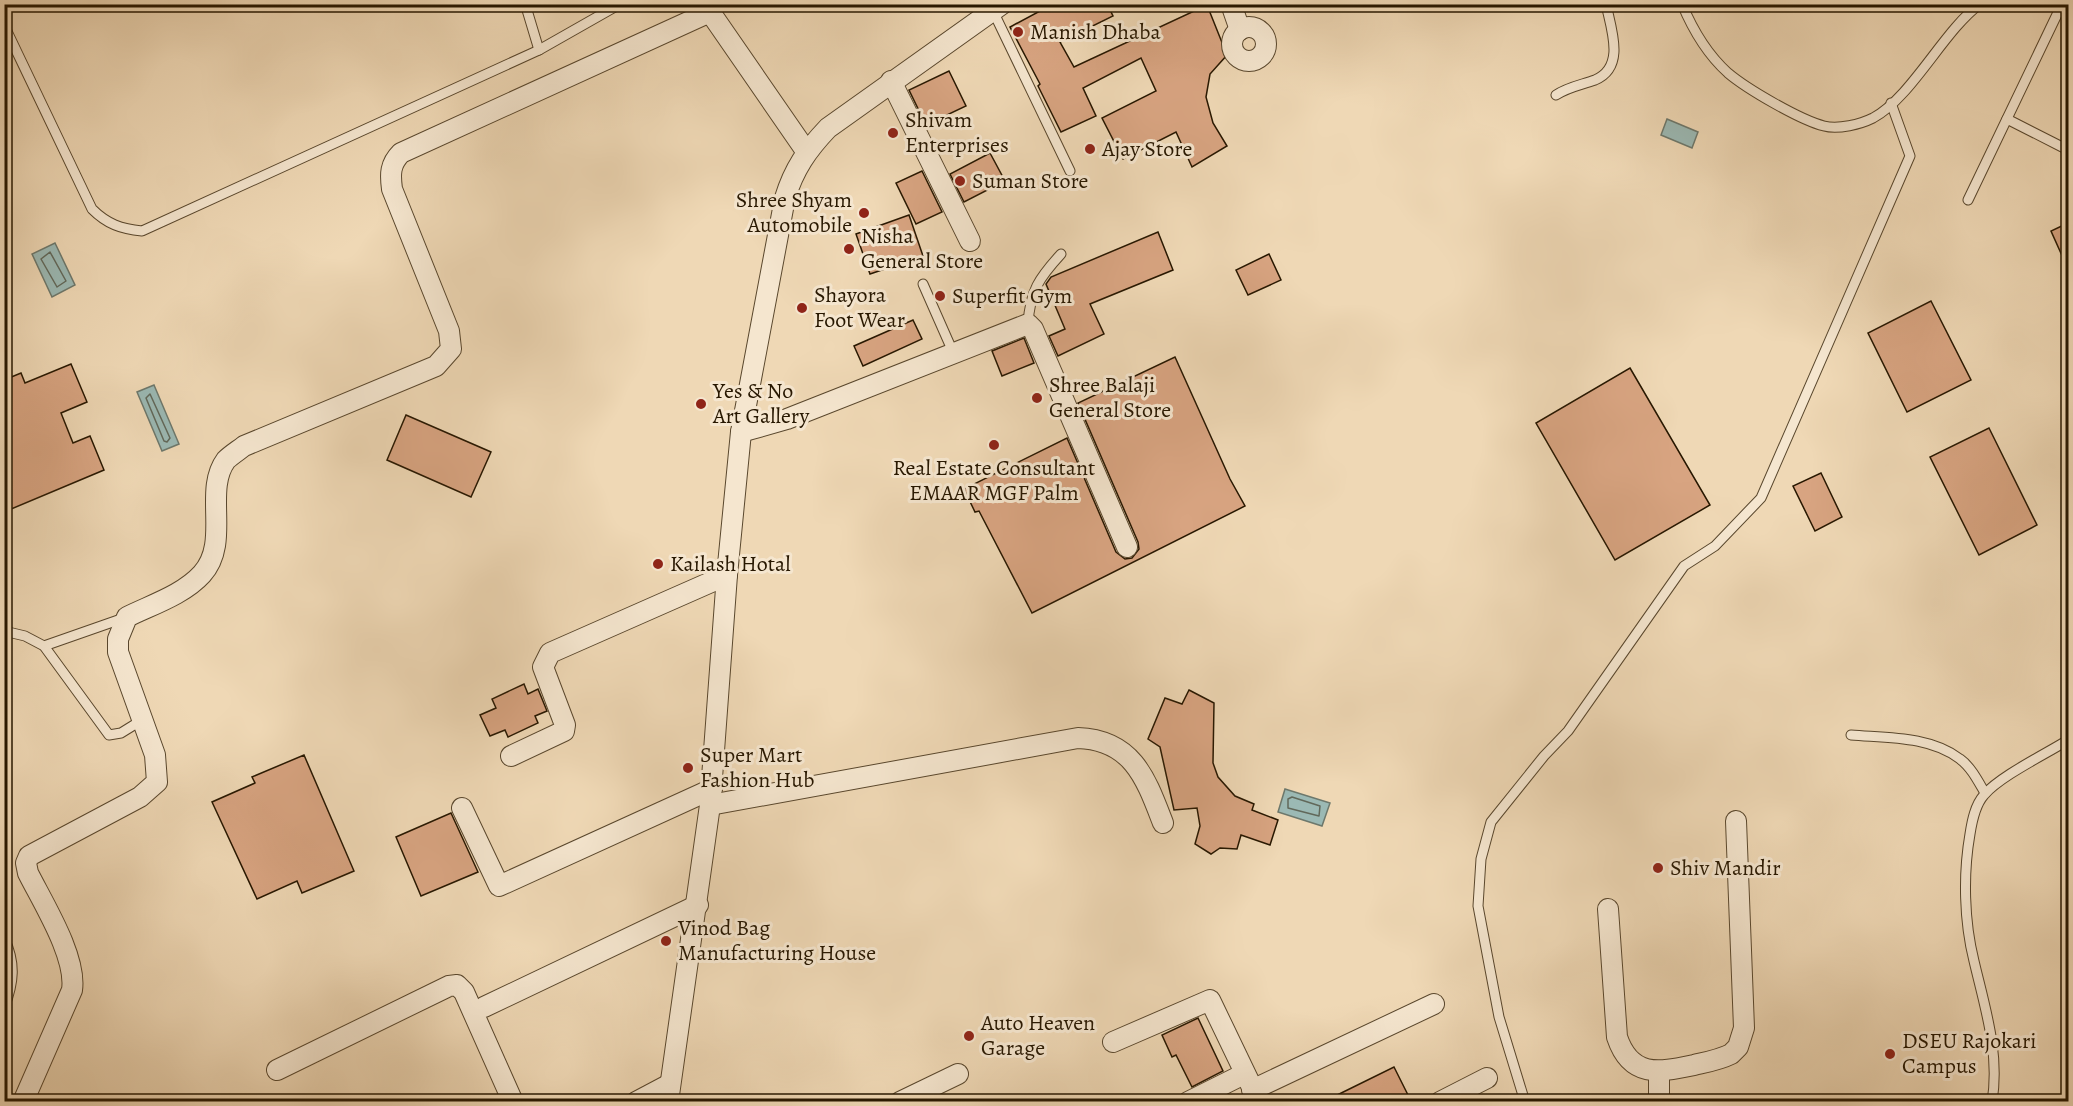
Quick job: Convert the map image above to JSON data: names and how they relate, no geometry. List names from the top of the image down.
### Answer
{
  "places": [
    "Manish Dhaba",
    "Shivam Enterprises",
    "Ajay Store",
    "Suman Store",
    "Shree Shyam Automobile",
    "Nisha General Store",
    "Superfit Gym",
    "Shayora Foot Wear",
    "Shree Balaji General Store",
    "Yes & No Art Gallery",
    "Real Estate Consultant EMAAR MGF Palm",
    "Kailash Hotal",
    "Super Mart Fashion Hub",
    "Shiv Mandir",
    "Vinod Bag Manufacturing House",
    "Auto Heaven Garage",
    "DSEU Rajokari Campus"
  ]
}
